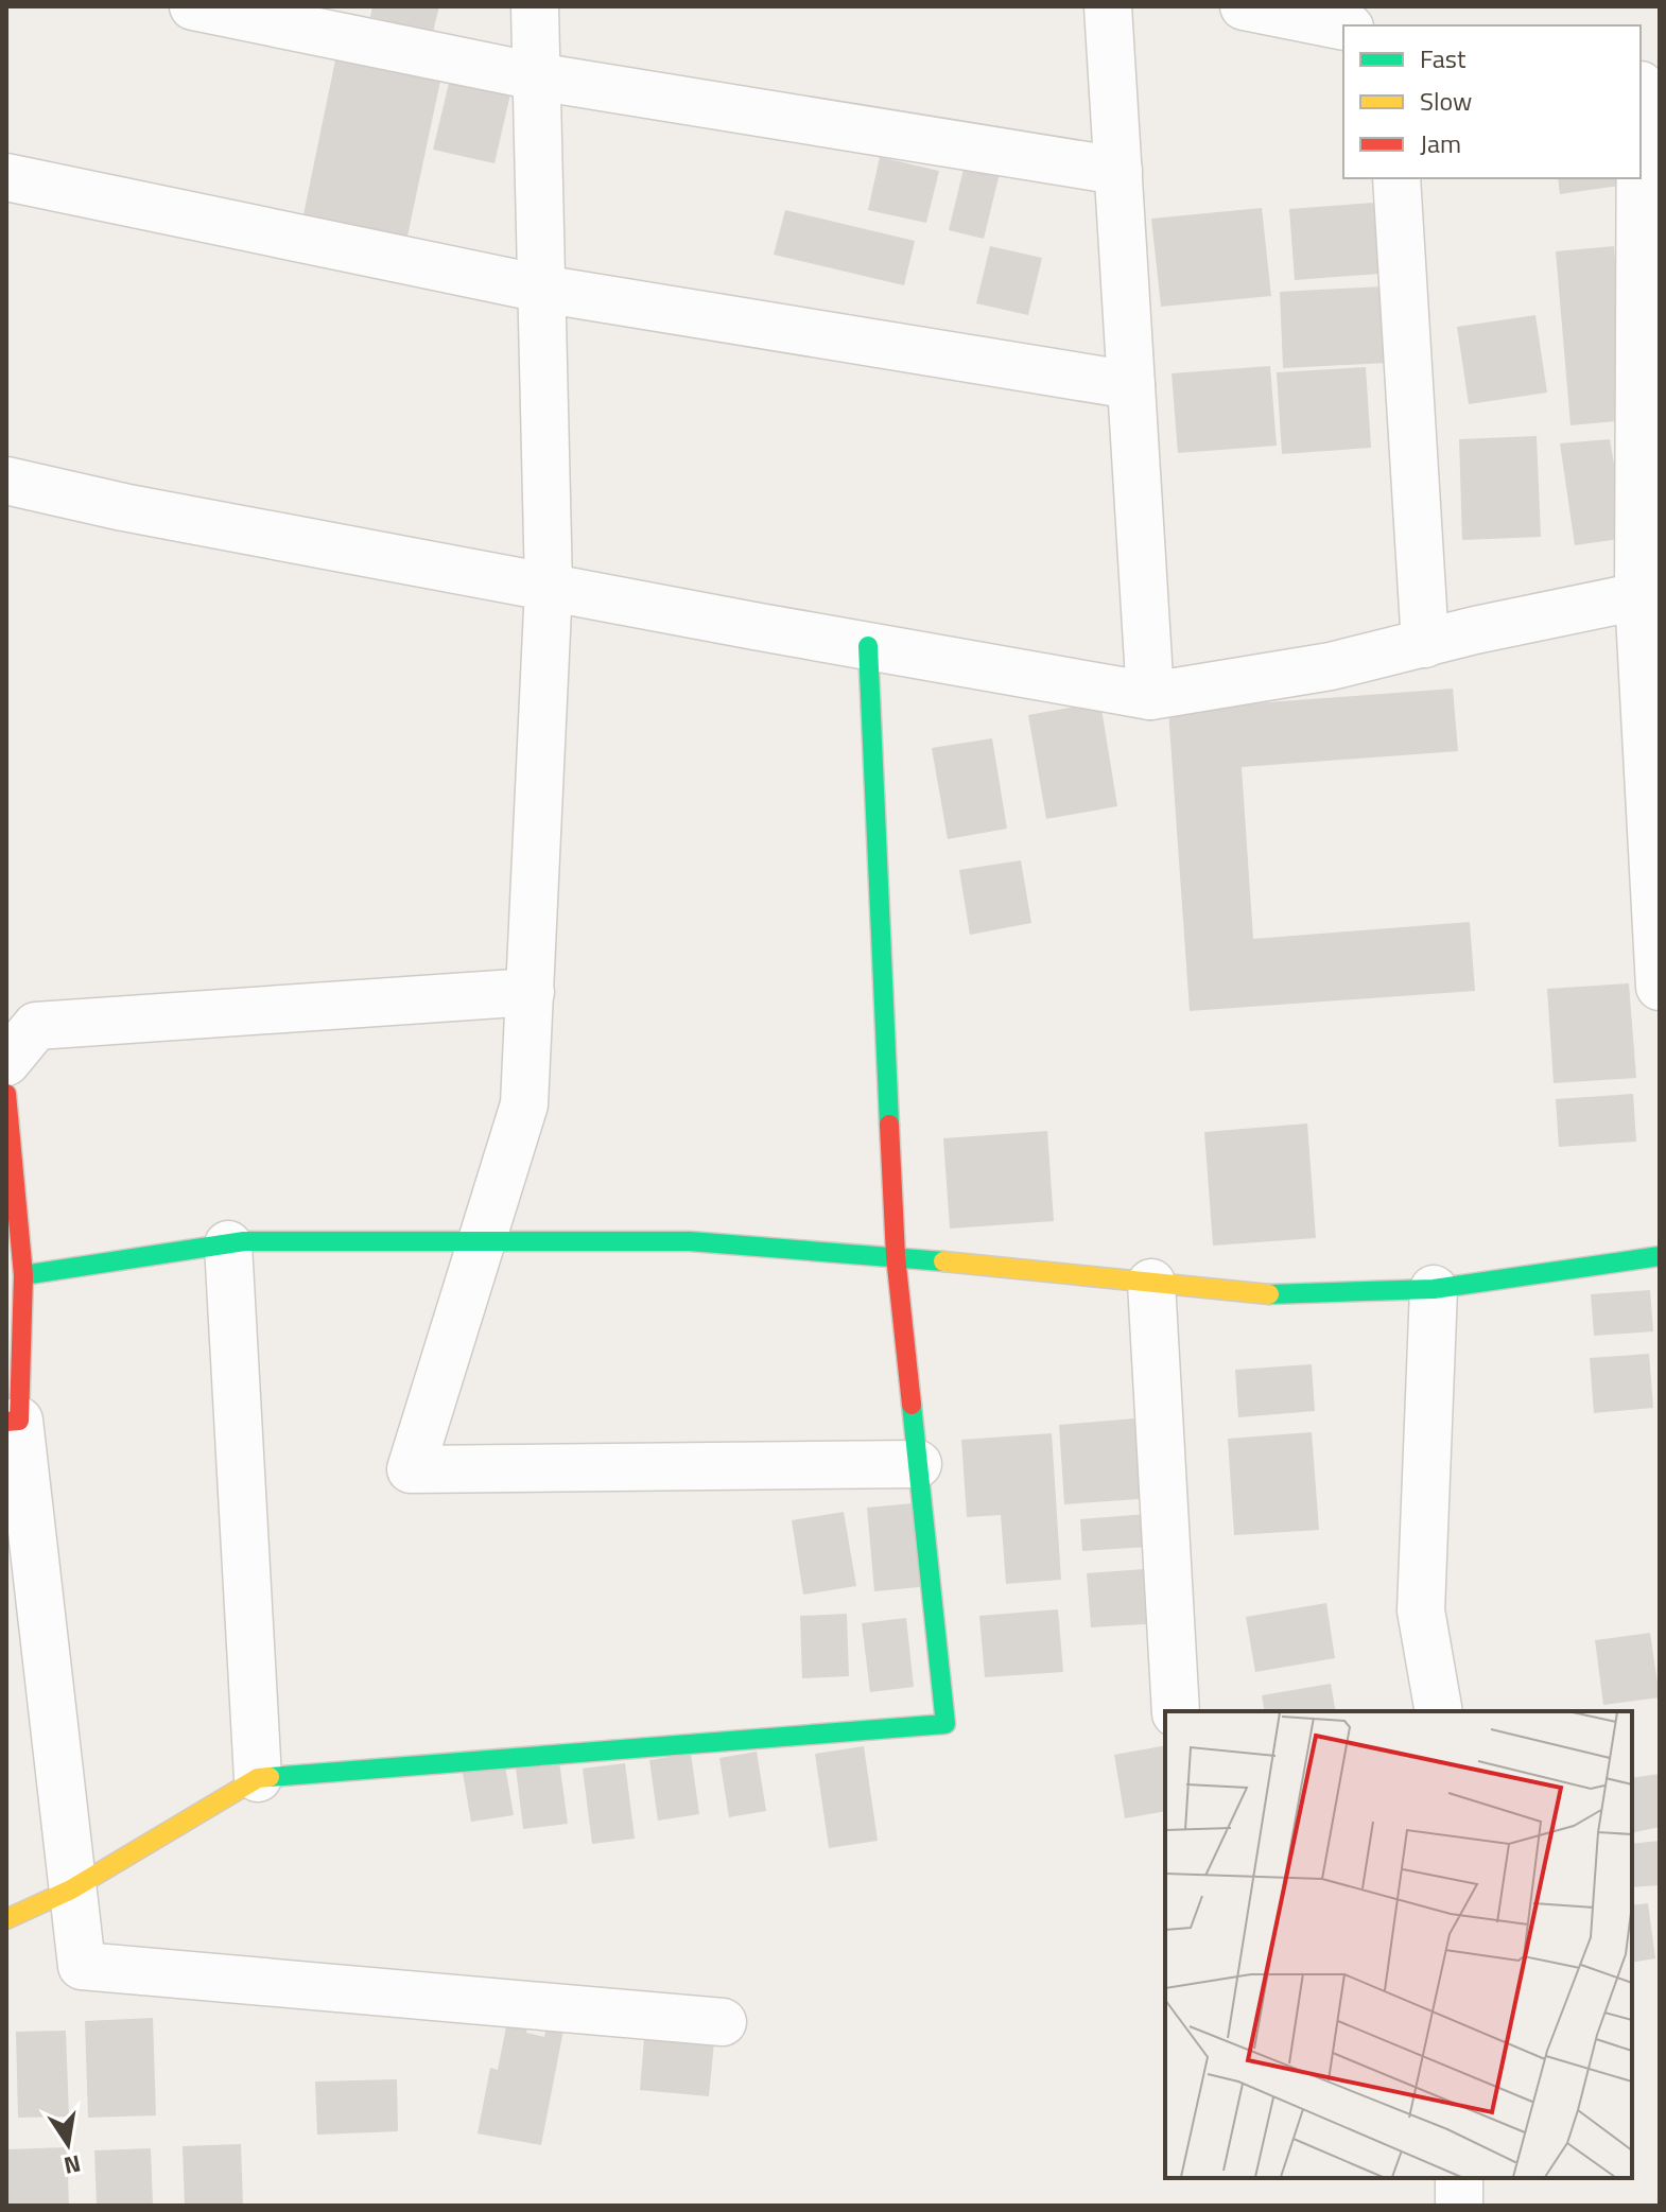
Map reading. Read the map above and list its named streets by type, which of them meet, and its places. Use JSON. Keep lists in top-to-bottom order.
{
  "legend": ["Fast", "Slow", "Jam"],
  "north": "bottom"
}
